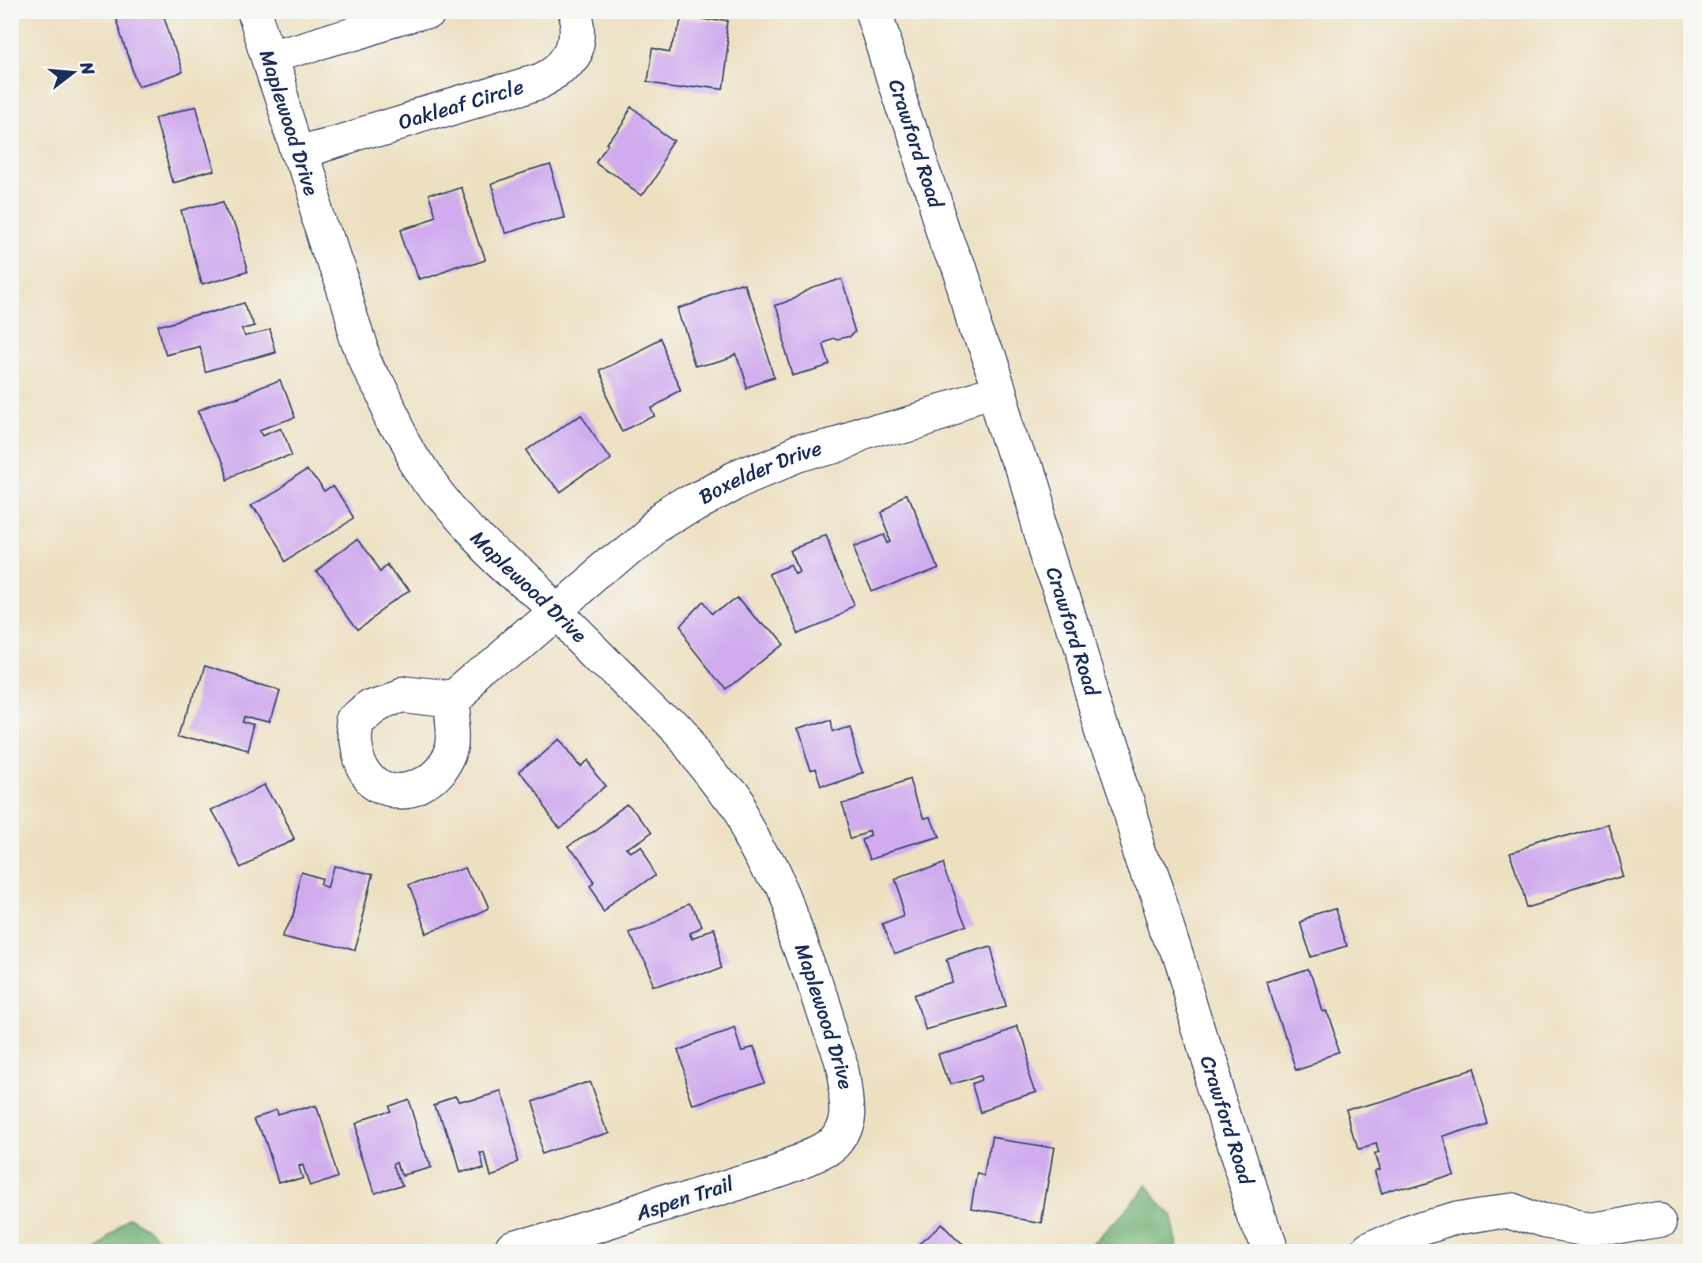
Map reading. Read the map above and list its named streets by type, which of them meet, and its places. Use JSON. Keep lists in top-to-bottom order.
{
  "streets": {
    "street": [
      "Oakleaf Circle",
      "Maplewood Drive",
      "Crawford Road",
      "Boxelder Drive",
      "Aspen Trail"
    ]
  },
  "crossings": [
    ["Oakleaf Circle", "Maplewood Drive"],
    ["Maplewood Drive", "Boxelder Drive"],
    ["Maplewood Drive", "Aspen Trail"],
    ["Crawford Road", "Boxelder Drive"]
  ],
  "north": "right"
}
